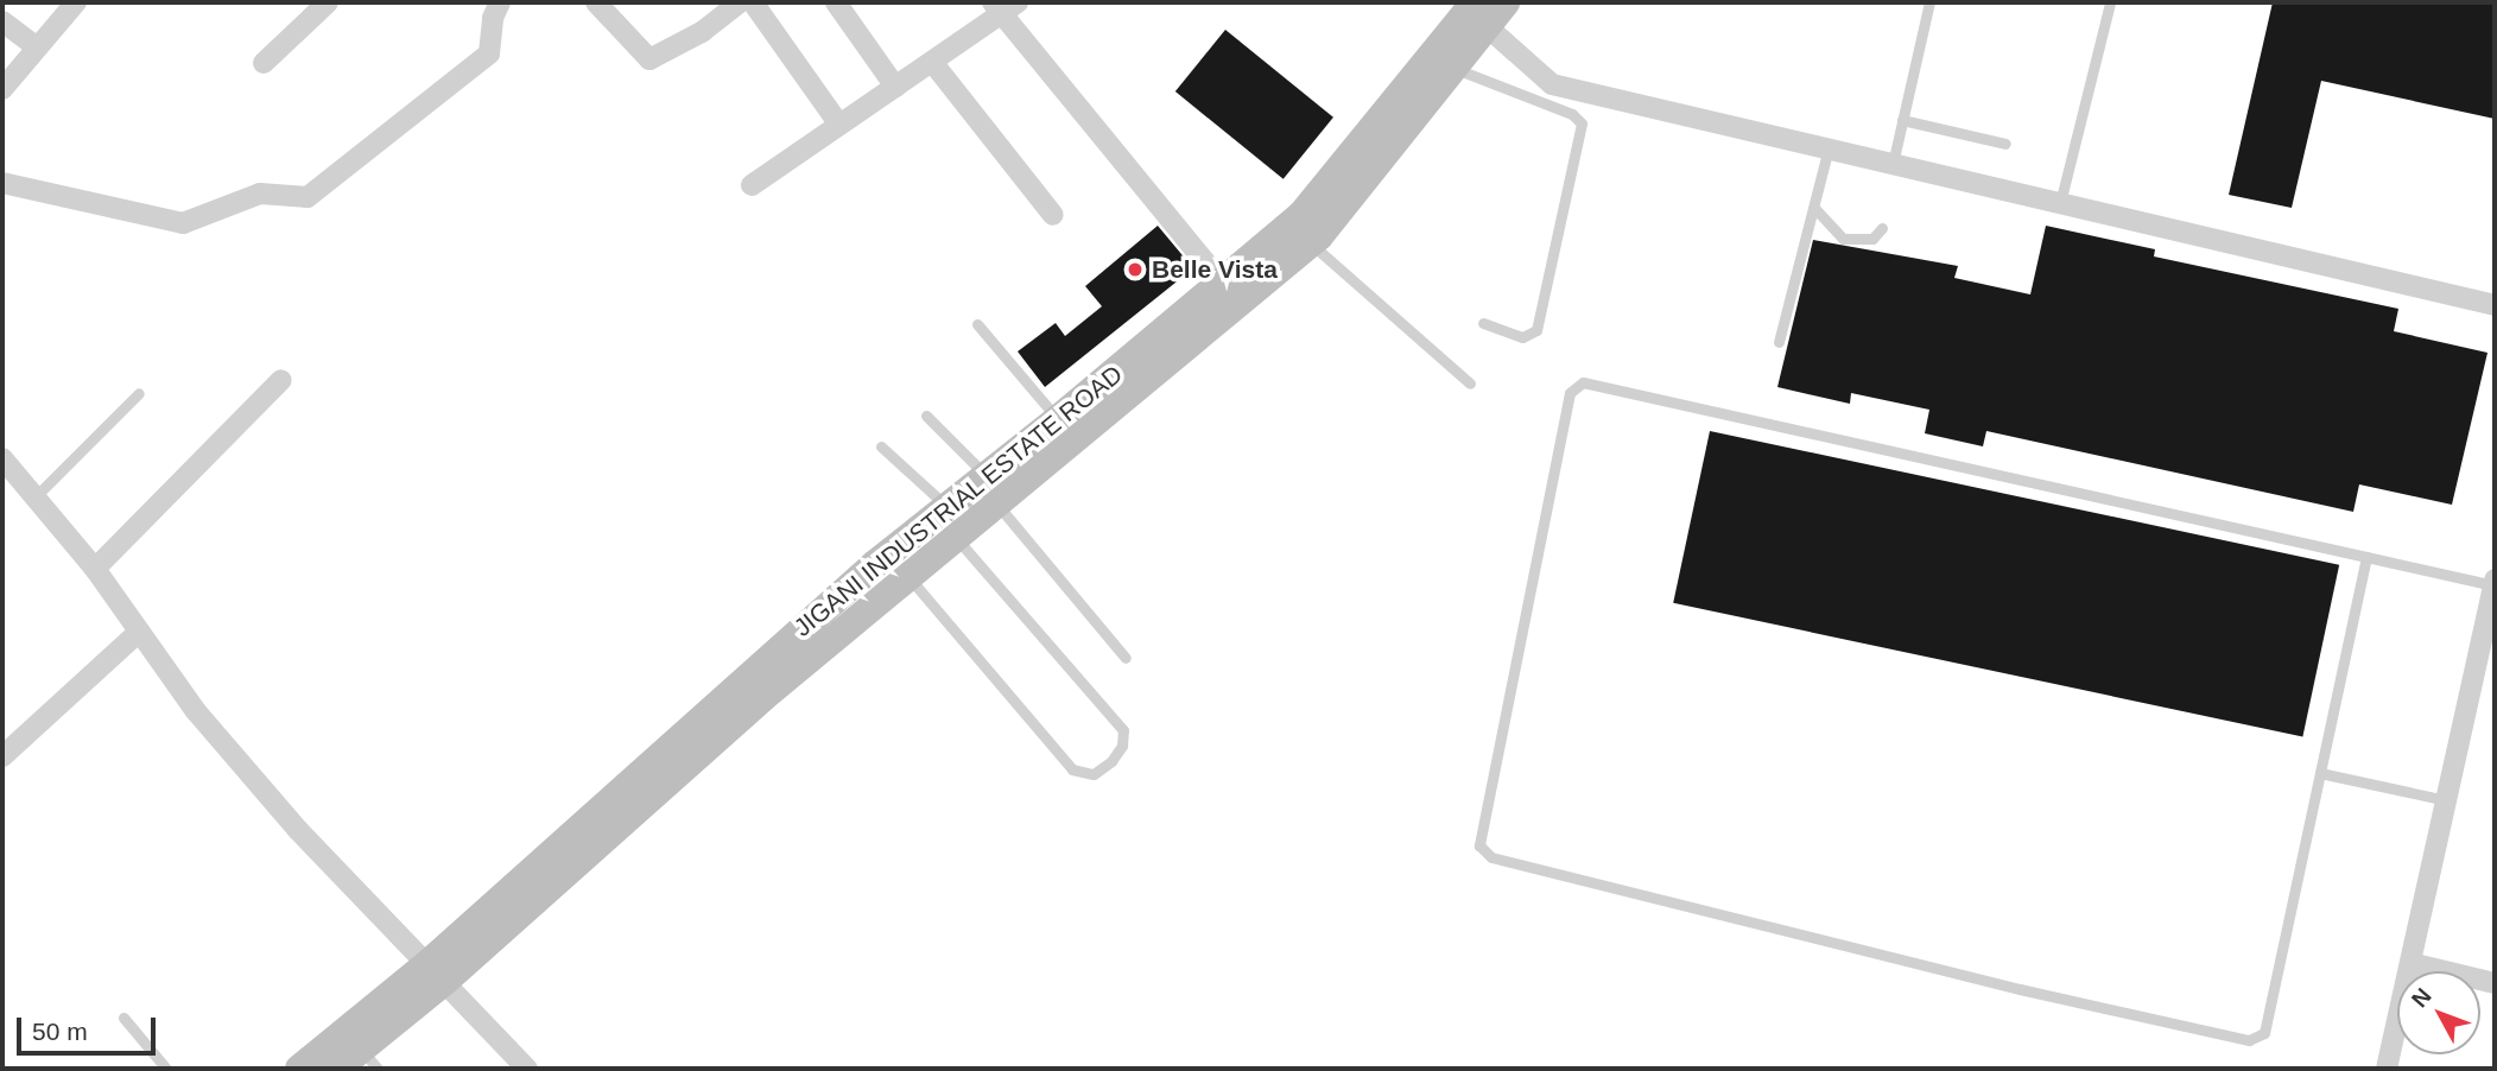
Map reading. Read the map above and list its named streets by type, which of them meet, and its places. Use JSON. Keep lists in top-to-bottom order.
{
  "streets": {
    "main road": ["JIGANI INDUSTRIAL ESTATE ROAD"]
  },
  "places": ["Belle Vista"],
  "scale_bar": "50 m",
  "north": "top left"
}
